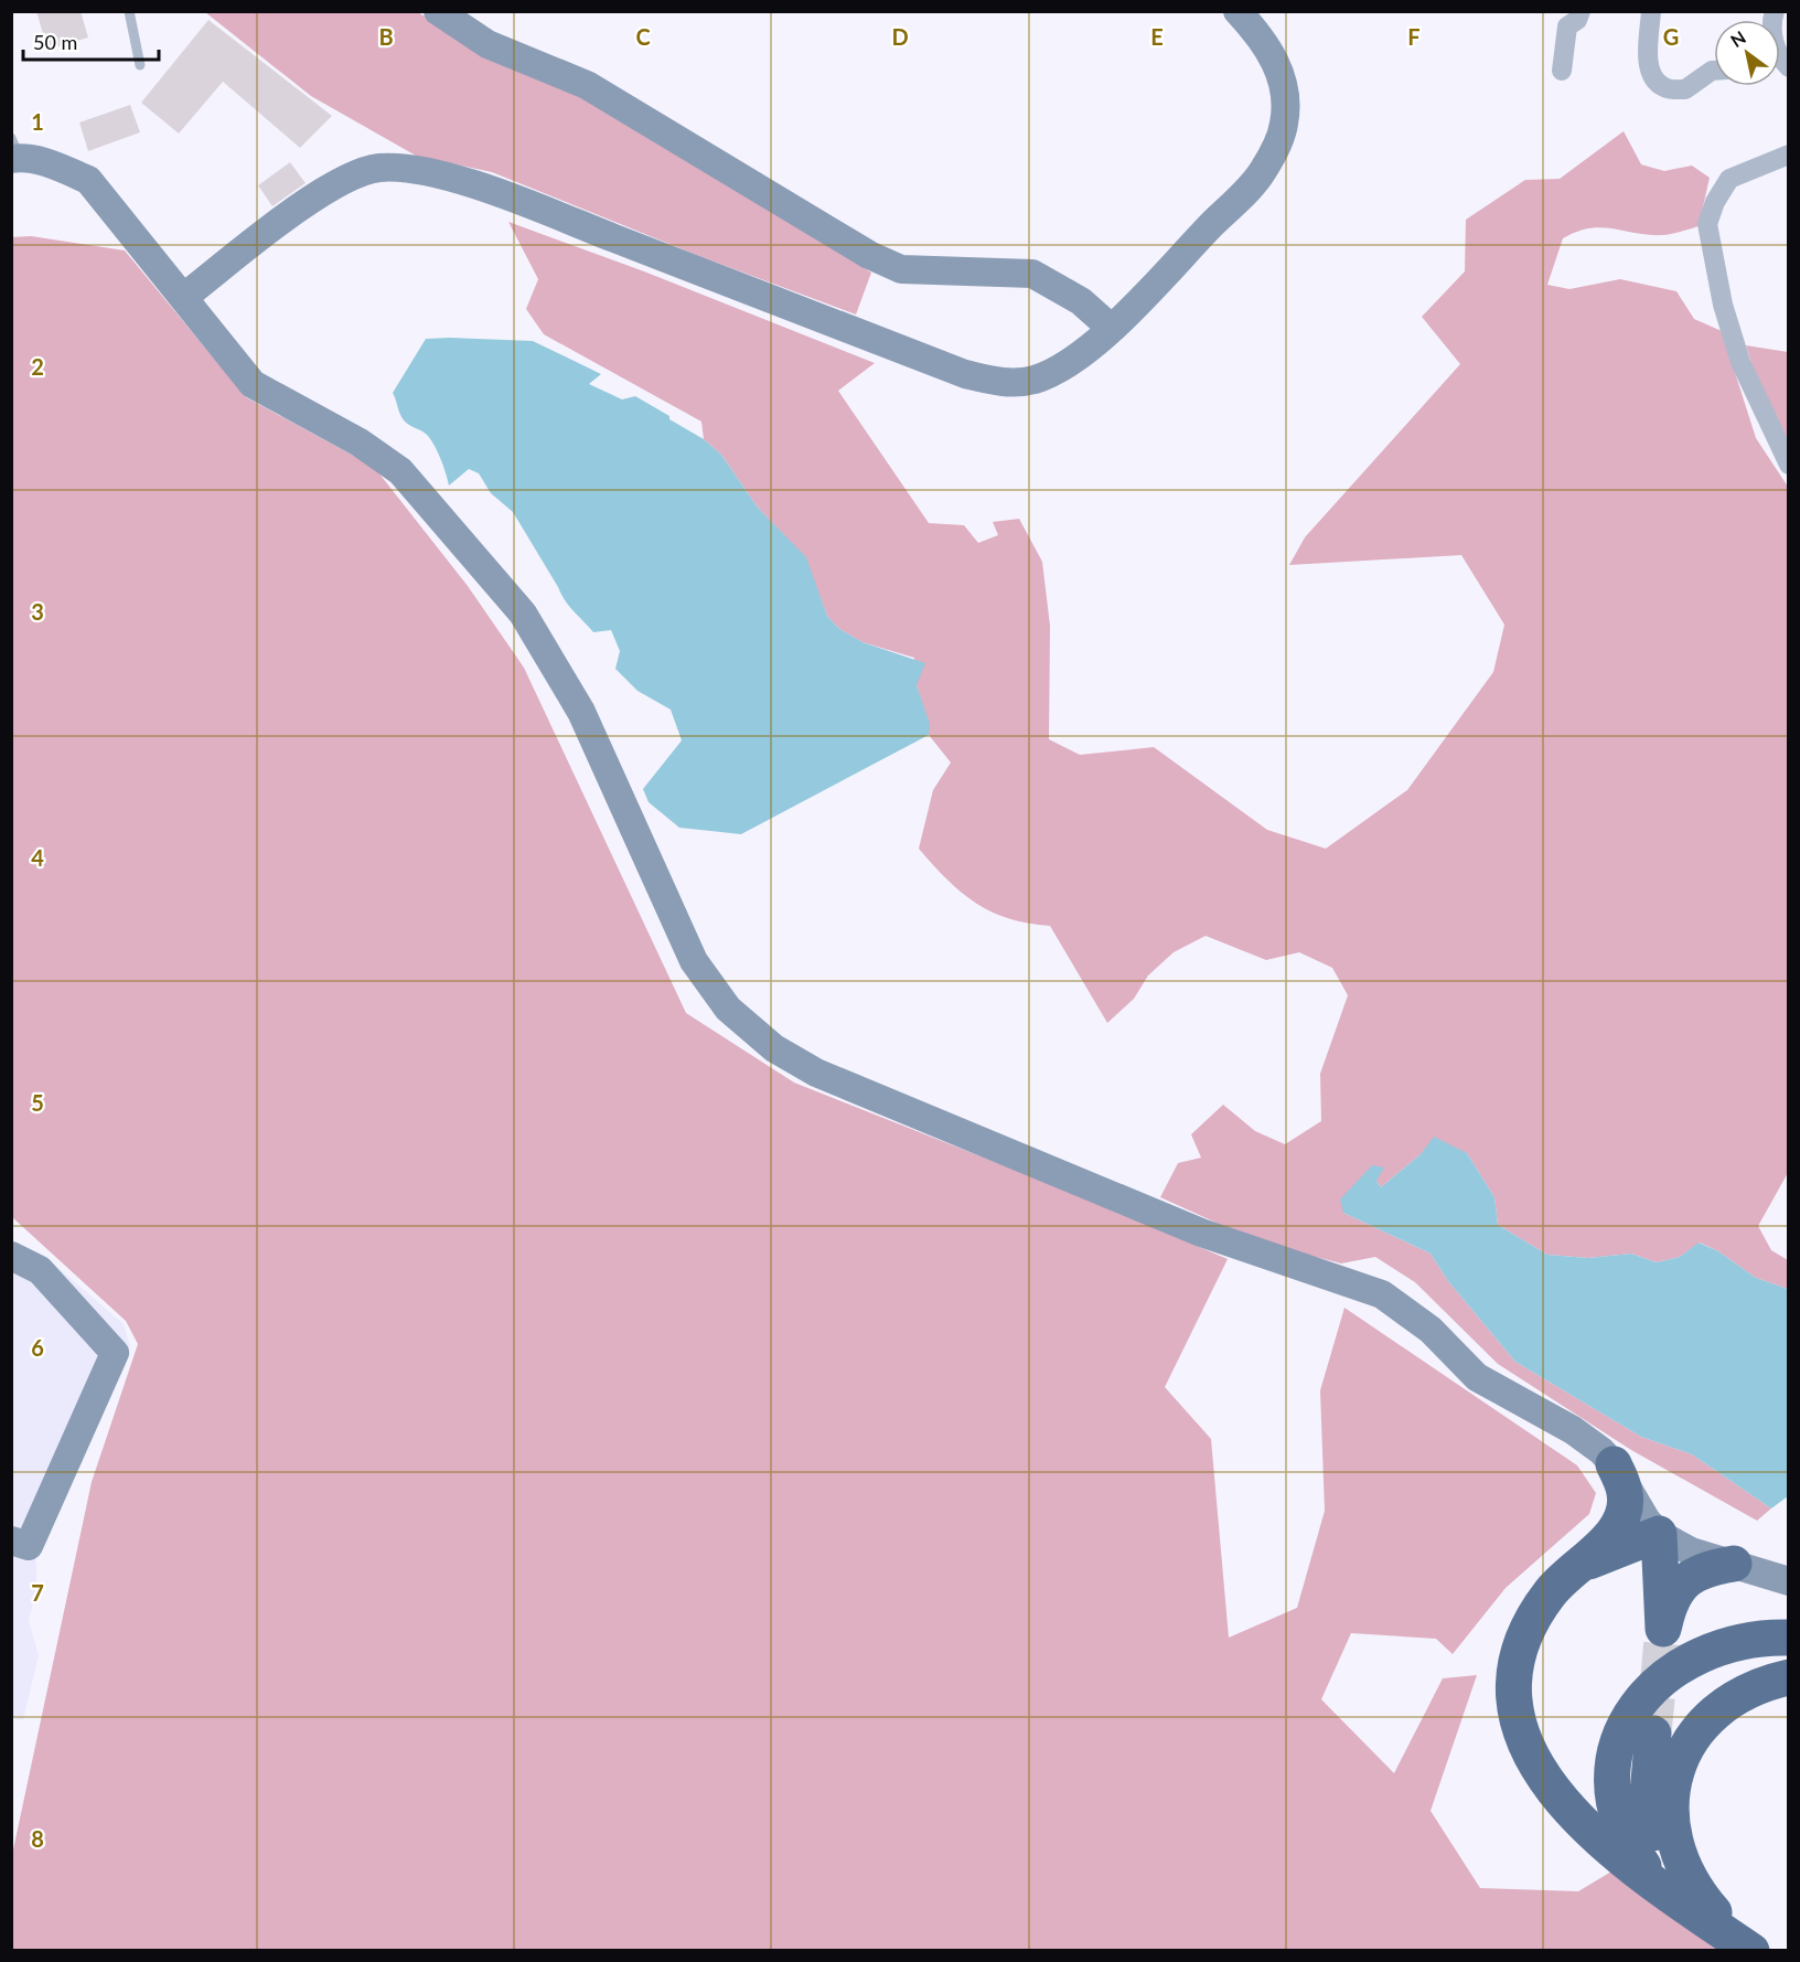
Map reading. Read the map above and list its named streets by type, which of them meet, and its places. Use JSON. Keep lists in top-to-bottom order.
{
  "scale_bar": "50 m",
  "north": "top left",
  "grid": {
    "columns": [
      "B",
      "C",
      "D",
      "E",
      "F",
      "G"
    ],
    "rows": [
      "1",
      "2",
      "3",
      "4",
      "5",
      "6",
      "7",
      "8"
    ]
  }
}
